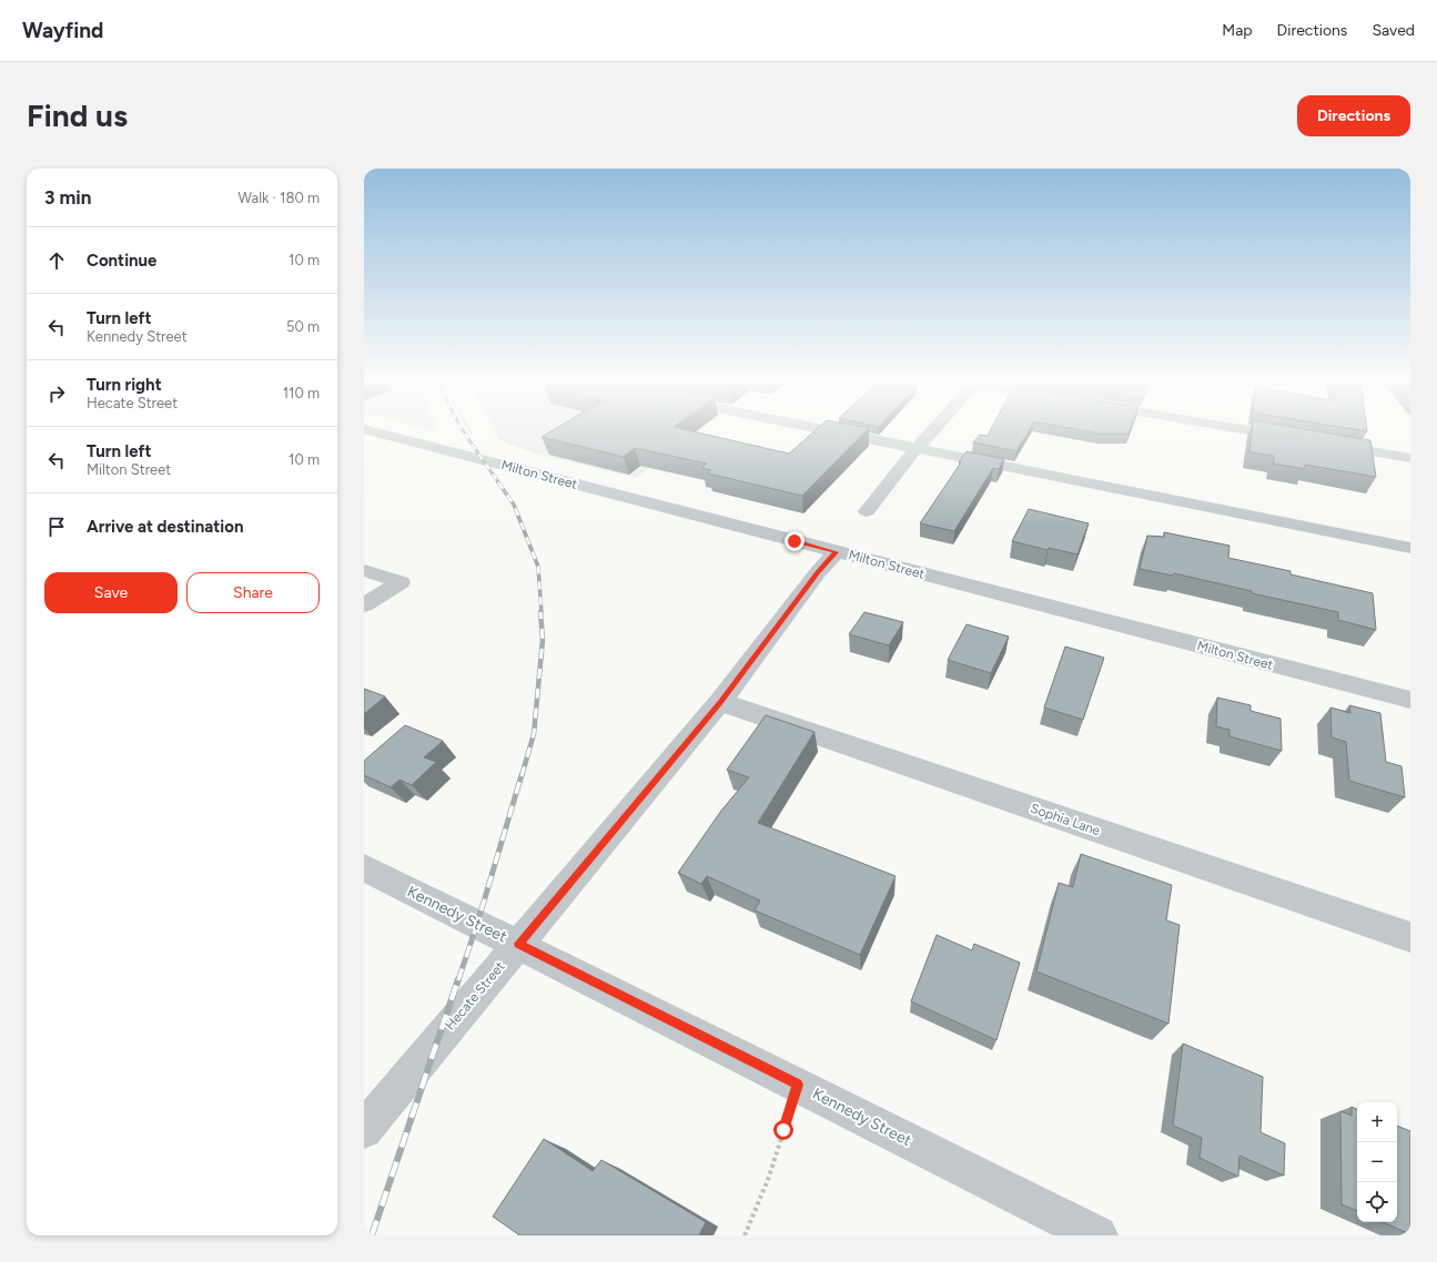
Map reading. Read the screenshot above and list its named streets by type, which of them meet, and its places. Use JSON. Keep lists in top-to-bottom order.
{
  "streets": {
    "street": [
      "Milton Street",
      "Sophia Lane",
      "Kennedy Street",
      "Hecate Street"
    ]
  },
  "crossings": [
    ["Milton Street", "Hecate Street"],
    ["Sophia Lane", "Hecate Street"],
    ["Kennedy Street", "Hecate Street"]
  ],
  "page": {
    "header": "Wayfind",
    "nav": ["Map", "Directions", "Saved"],
    "buttons": [
      "Directions",
      ["Save", "Share"]
    ],
    "title": "Find us",
    "heading": ["3 min", "Walk · 180 m"],
    "list": [
      ["Continue", "10 m"],
      ["Turn left", "Kennedy Street", "50 m"],
      ["Turn right", "Hecate Street", "110 m"],
      ["Turn left", "Milton Street", "10 m"],
      "Arrive at destination"
    ],
    "map_buttons": ["+", "−"]
  }
}
